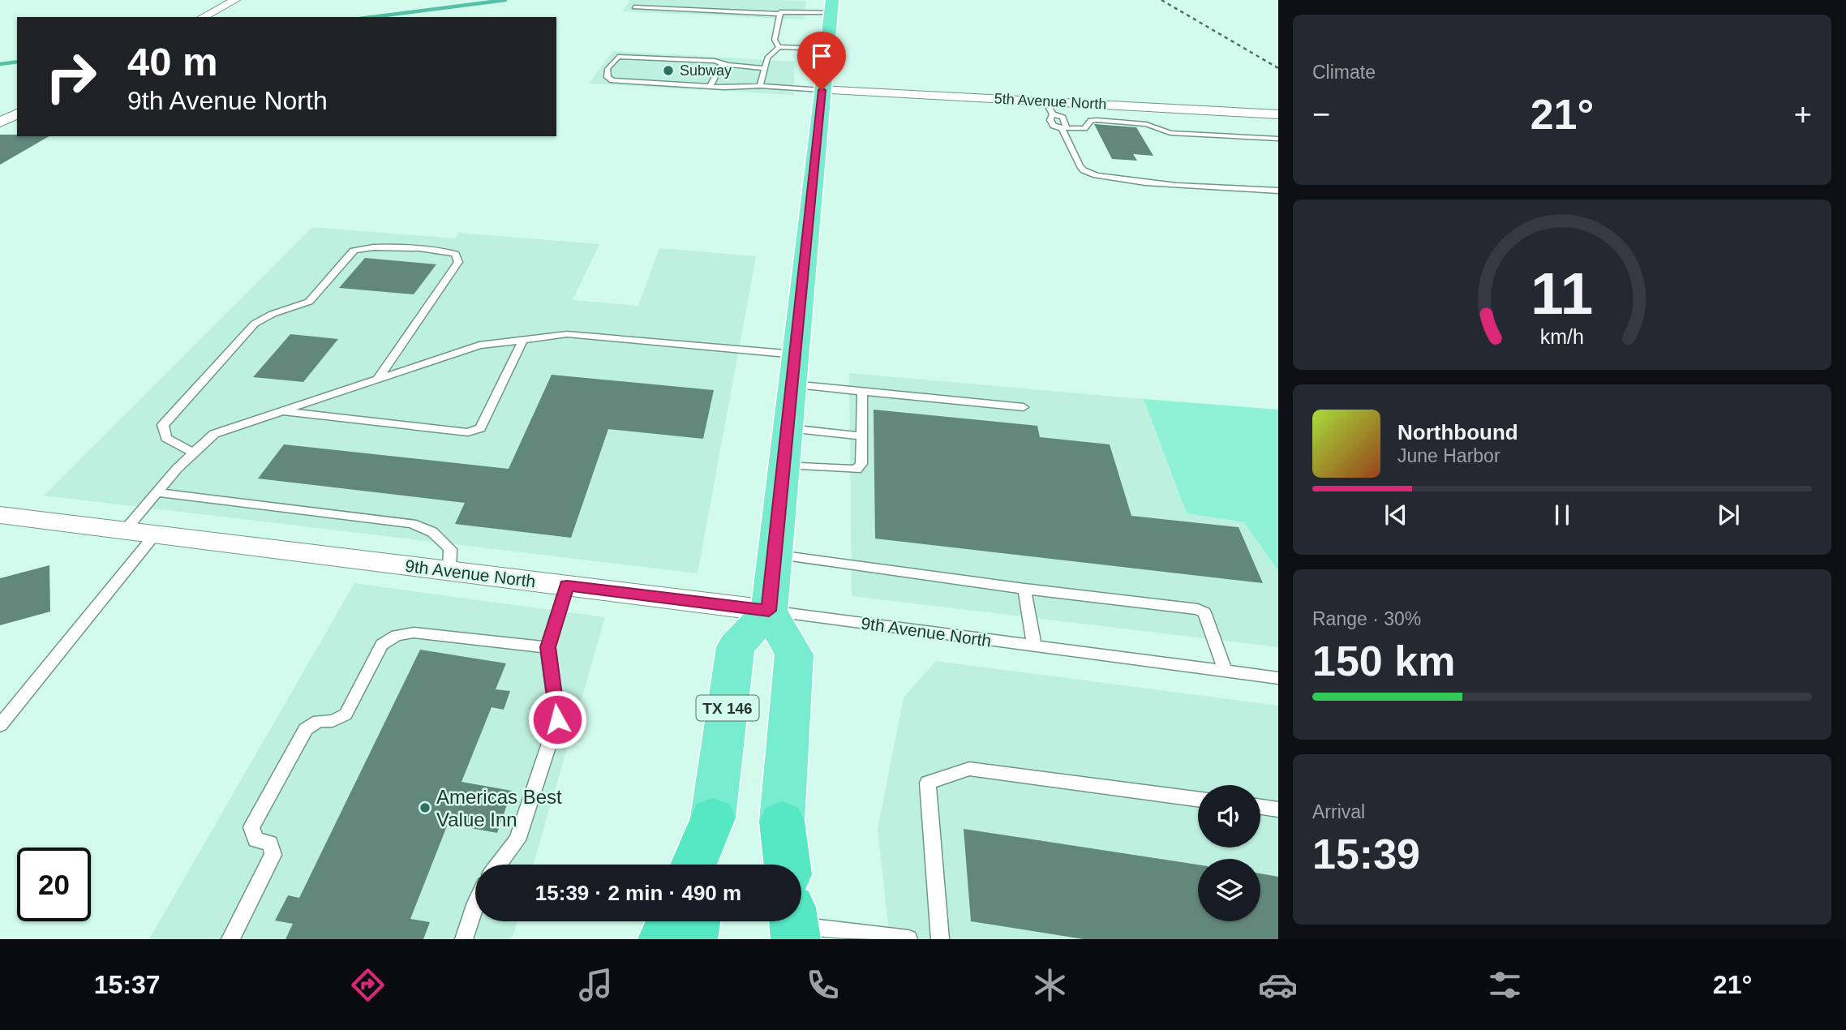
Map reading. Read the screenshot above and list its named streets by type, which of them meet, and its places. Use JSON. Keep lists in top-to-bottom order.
{
  "streets": {
    "highway": ["TX 146"],
    "street": ["5th Avenue North", "9th Avenue North"]
  },
  "crossings": [
    ["9th Avenue North", "TX 146"]
  ],
  "places": ["Subway", "Americas Best Value Inn"],
  "page": {
    "tile": [
      "Climate",
      ["Range · 30%", "150 km"],
      ["Arrival", "15:39"]
    ],
    "turn": ["40 m", "9th Avenue North"],
    "heat": ["−", "21°", "+"],
    "song": ["Northbound", "June Harbor"],
    "limit": "20",
    "trip": "15:39 · 2 min · 490 m",
    "tabs": ["15:37", "21°"],
    "gauge": ["11", "km/h"]
  }
}
